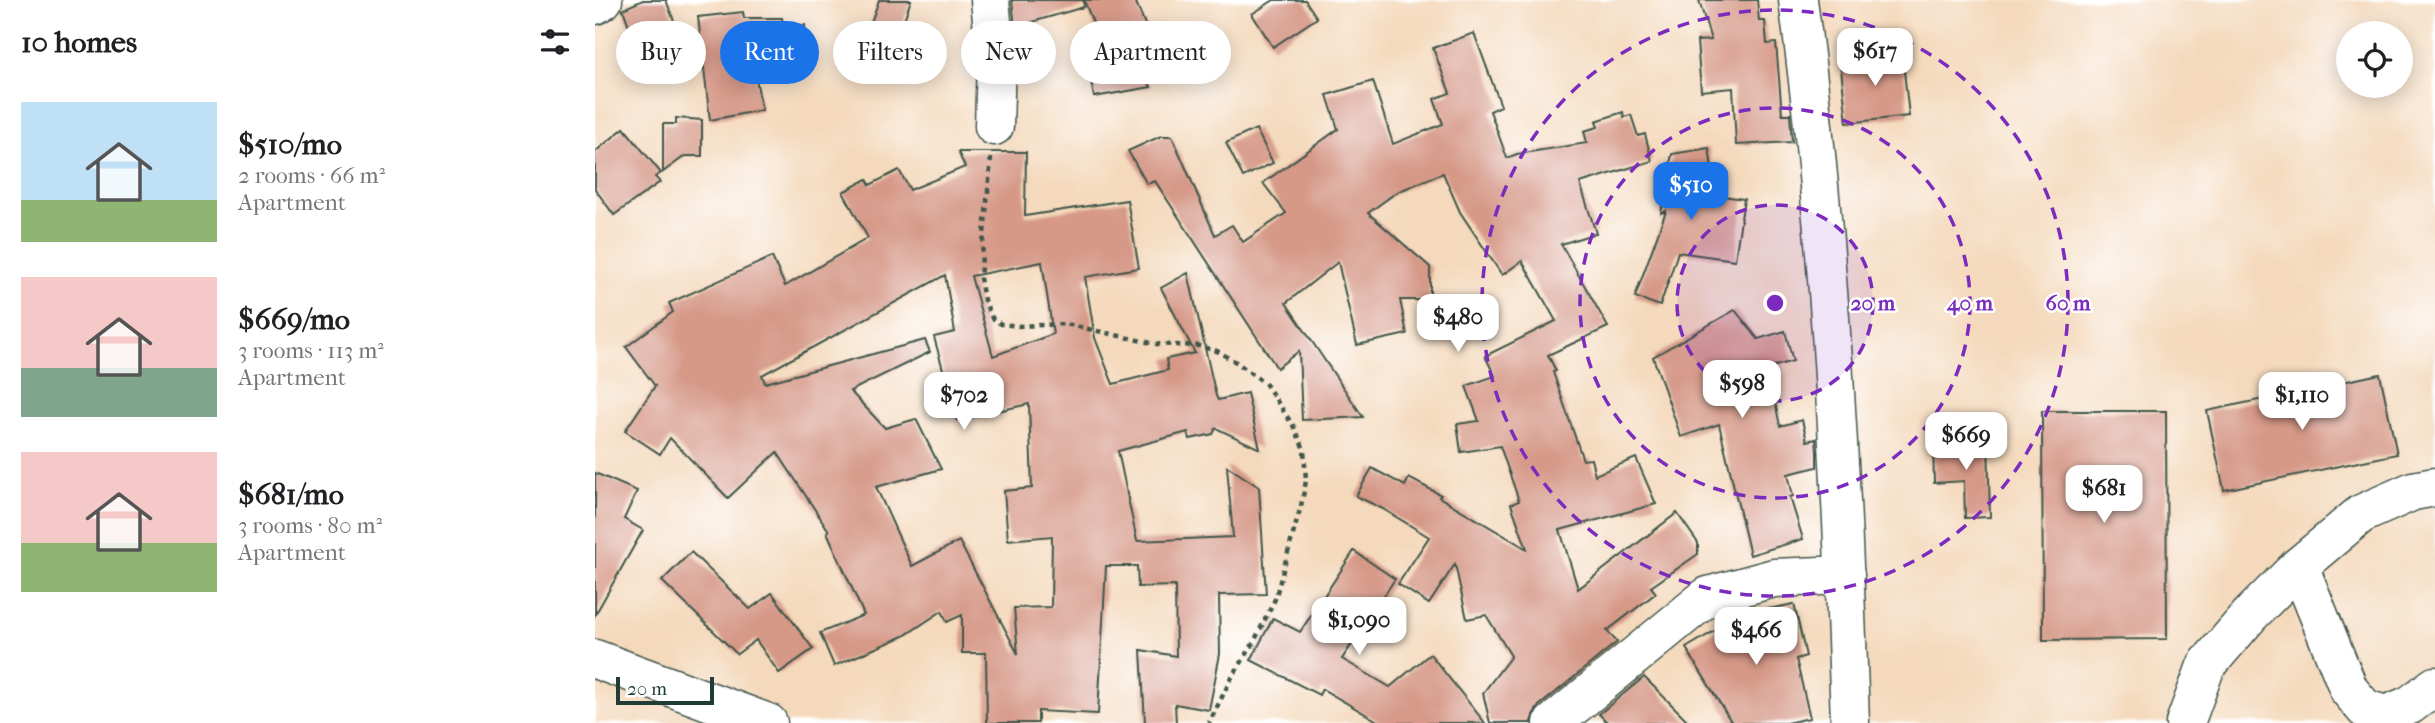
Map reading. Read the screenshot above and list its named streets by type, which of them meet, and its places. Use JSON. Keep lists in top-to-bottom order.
{
  "scale_bar": "20 m",
  "page": {
    "heading": "10 homes",
    "chip": [
      "Buy",
      "Rent",
      "Filters",
      "New",
      "Apartment"
    ],
    "price": [
      "$617",
      "$510",
      "$480",
      "$598",
      "$702",
      "$1,110",
      "$669",
      "$681",
      "$1,090",
      "$466"
    ],
    "list": [
      {
        "name": "$510/mo",
        "note": "2 rooms · 66 m² · Apartment"
      },
      {
        "name": "$669/mo",
        "note": "3 rooms · 113 m² · Apartment"
      },
      {
        "name": "$681/mo",
        "note": "3 rooms · 80 m² · Apartment"
      }
    ],
    "scale": "20 m"
  },
  "rings": ["20 m", "40 m", "60 m"]
}
